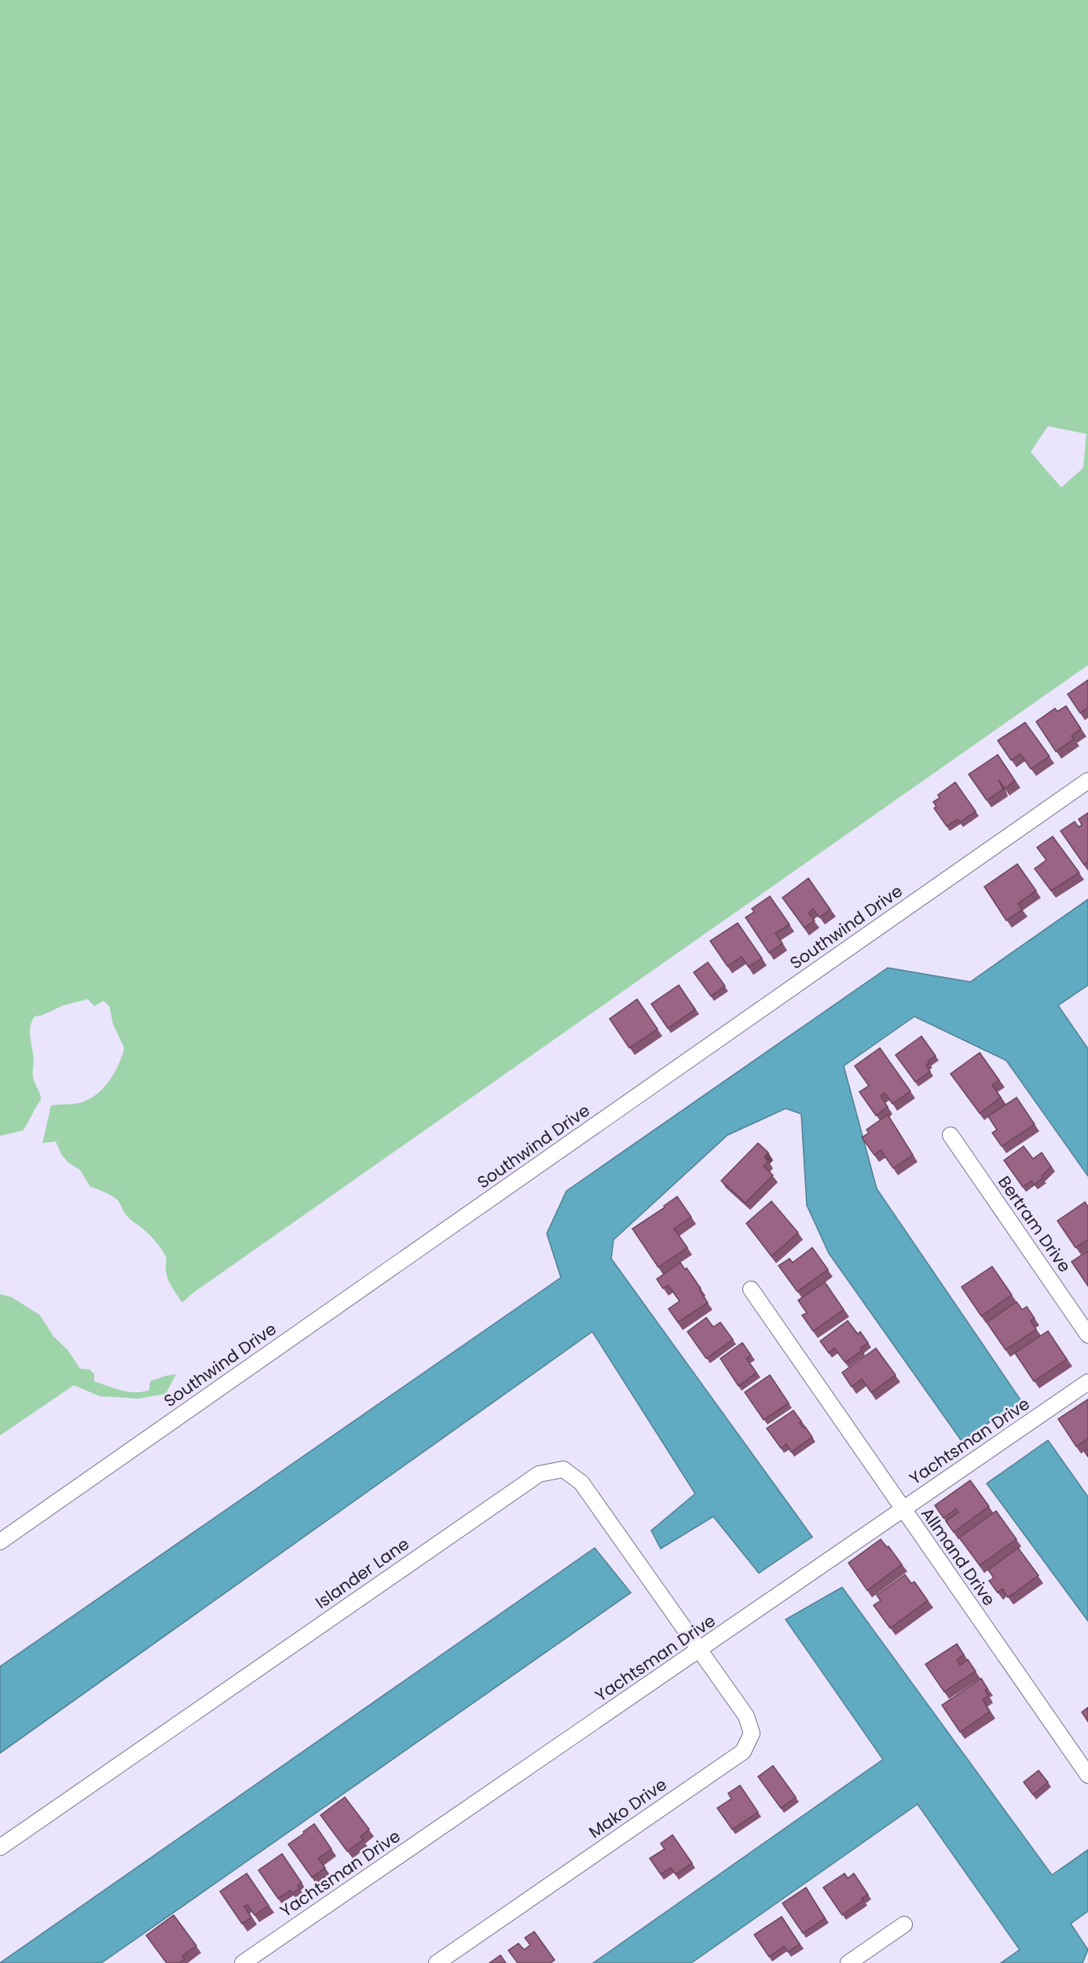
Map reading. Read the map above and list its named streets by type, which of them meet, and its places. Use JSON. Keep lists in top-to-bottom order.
{
  "streets": {
    "street": [
      "Southwind Drive",
      "Bertram Drive",
      "Yachtsman Drive",
      "Allmand Drive",
      "Islander Lane",
      "Mako Drive"
    ]
  },
  "crossings": [
    ["Yachtsman Drive", "Allmand Drive"],
    ["Yachtsman Drive", "Islander Lane"],
    ["Yachtsman Drive", "Mako Drive"],
    ["Islander Lane", "Mako Drive"]
  ]
}
